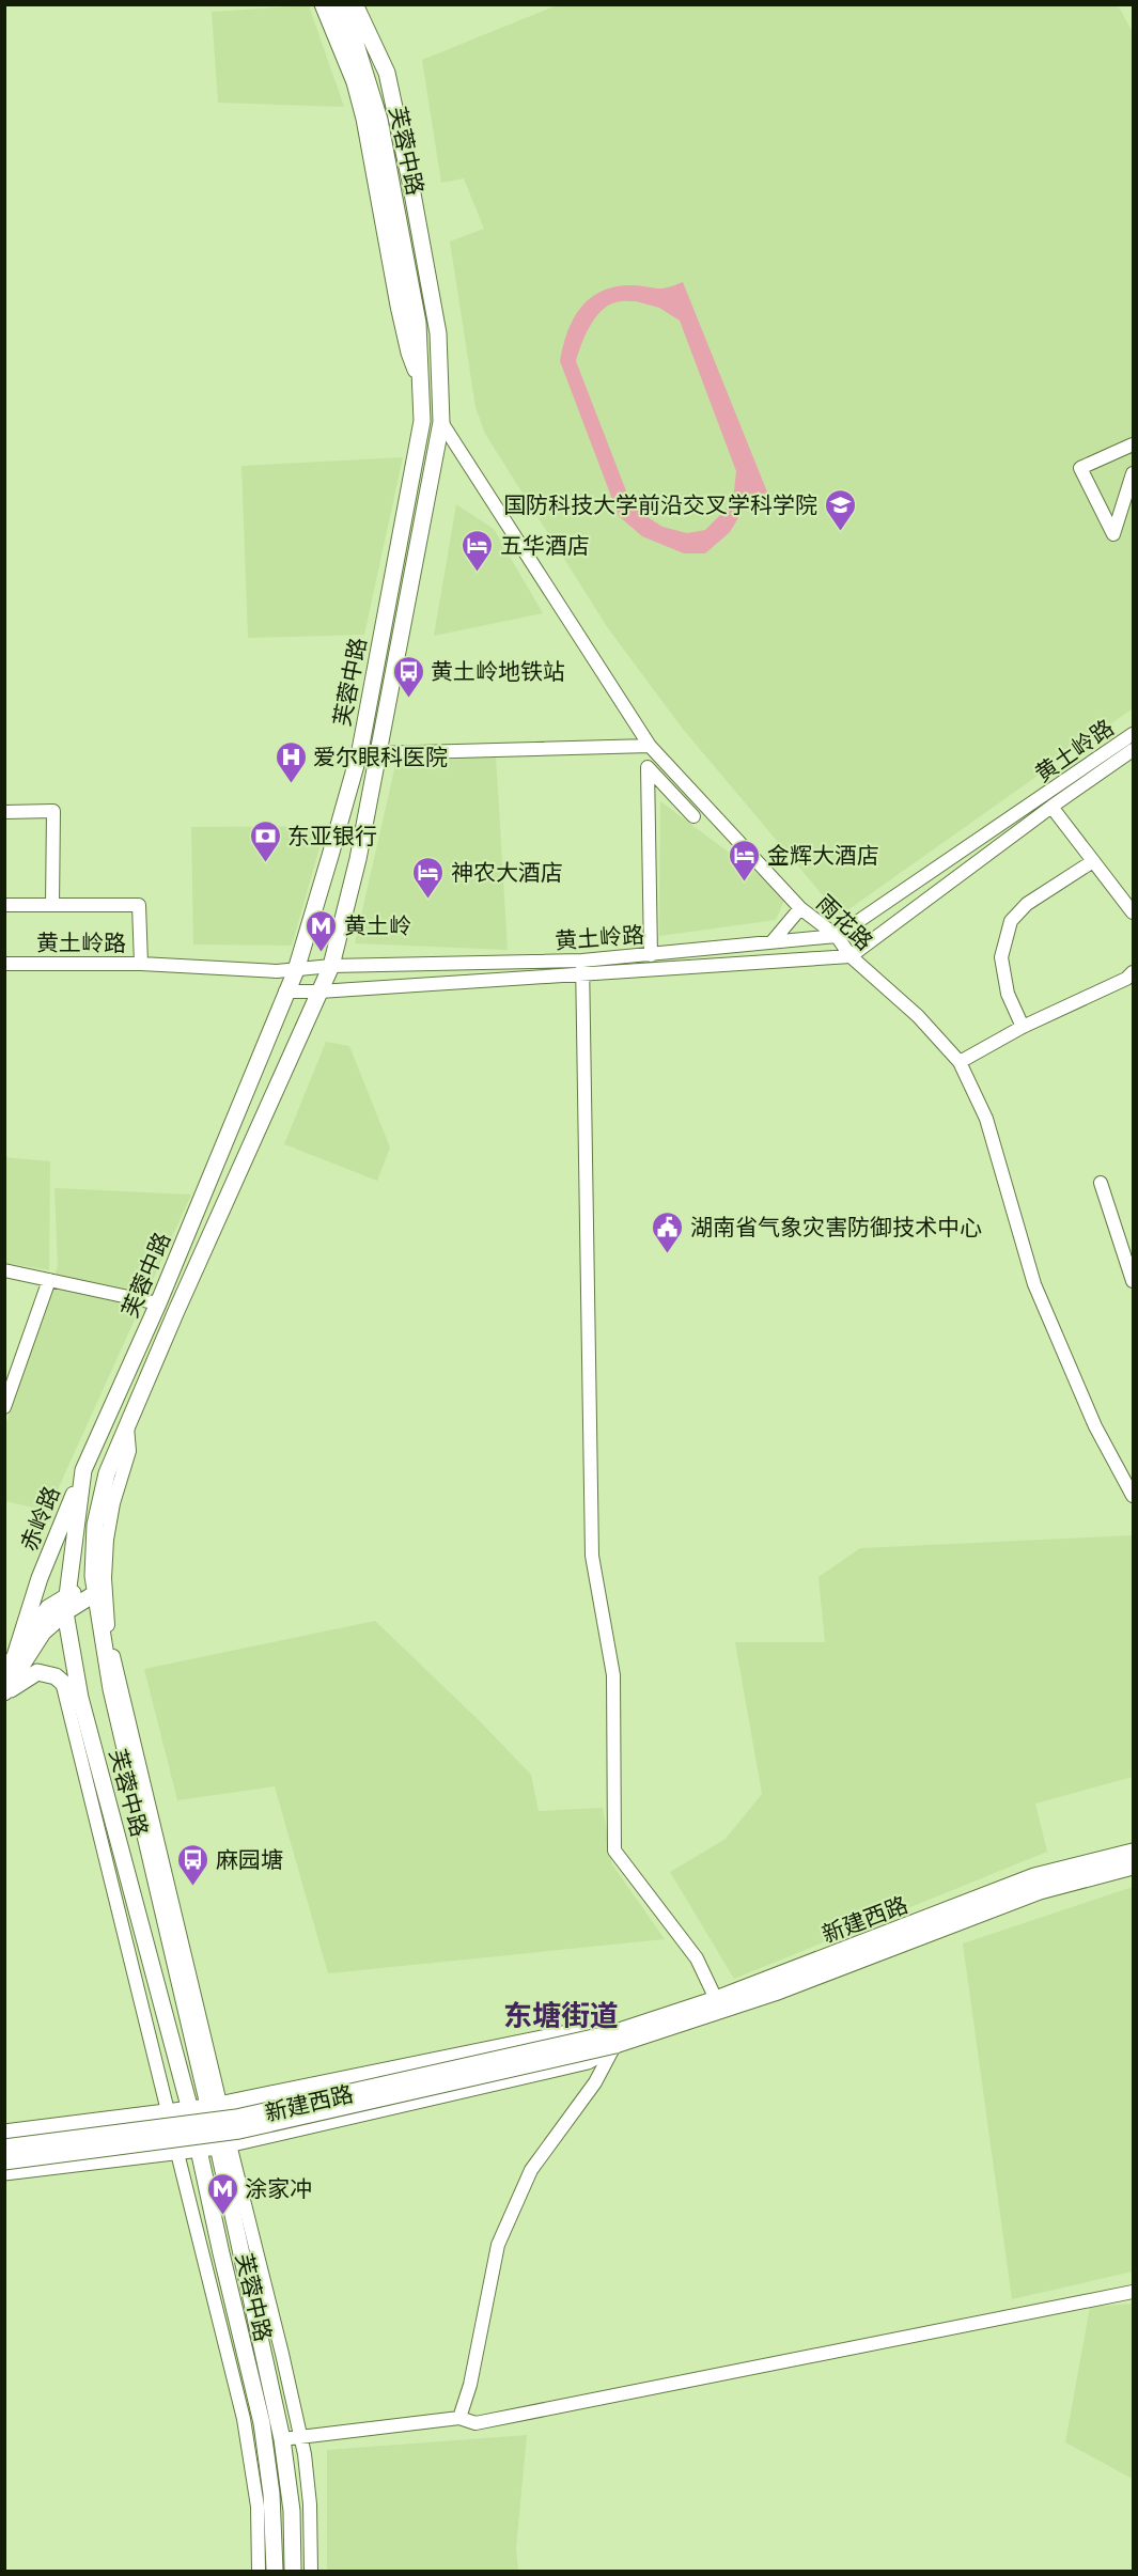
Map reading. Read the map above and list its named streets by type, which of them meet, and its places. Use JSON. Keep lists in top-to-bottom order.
{
  "streets": {
    "main road": ["芙蓉中路", "赤岭路", "新建西路"],
    "street": ["黄土岭路", "雨花路"]
  },
  "crossings": [
    ["芙蓉中路", "黄土岭路"],
    ["芙蓉中路", "雨花路"],
    ["芙蓉中路", "赤岭路"],
    ["芙蓉中路", "新建西路"],
    ["黄土岭路", "雨花路"]
  ],
  "districts": ["东塘街道"],
  "places": {
    "school or university": ["国防科技大学前沿交叉学科学院"],
    "hotel": ["五华酒店", "金辉大酒店", "神农大酒店"],
    "bus stop": ["黄土岭地铁站", "麻园塘"],
    "hospital": ["爱尔眼科医院"],
    "bank": ["东亚银行"],
    "metro station": ["黄土岭", "涂家冲"],
    "public building": ["湖南省气象灾害防御技术中心"]
  }
}
